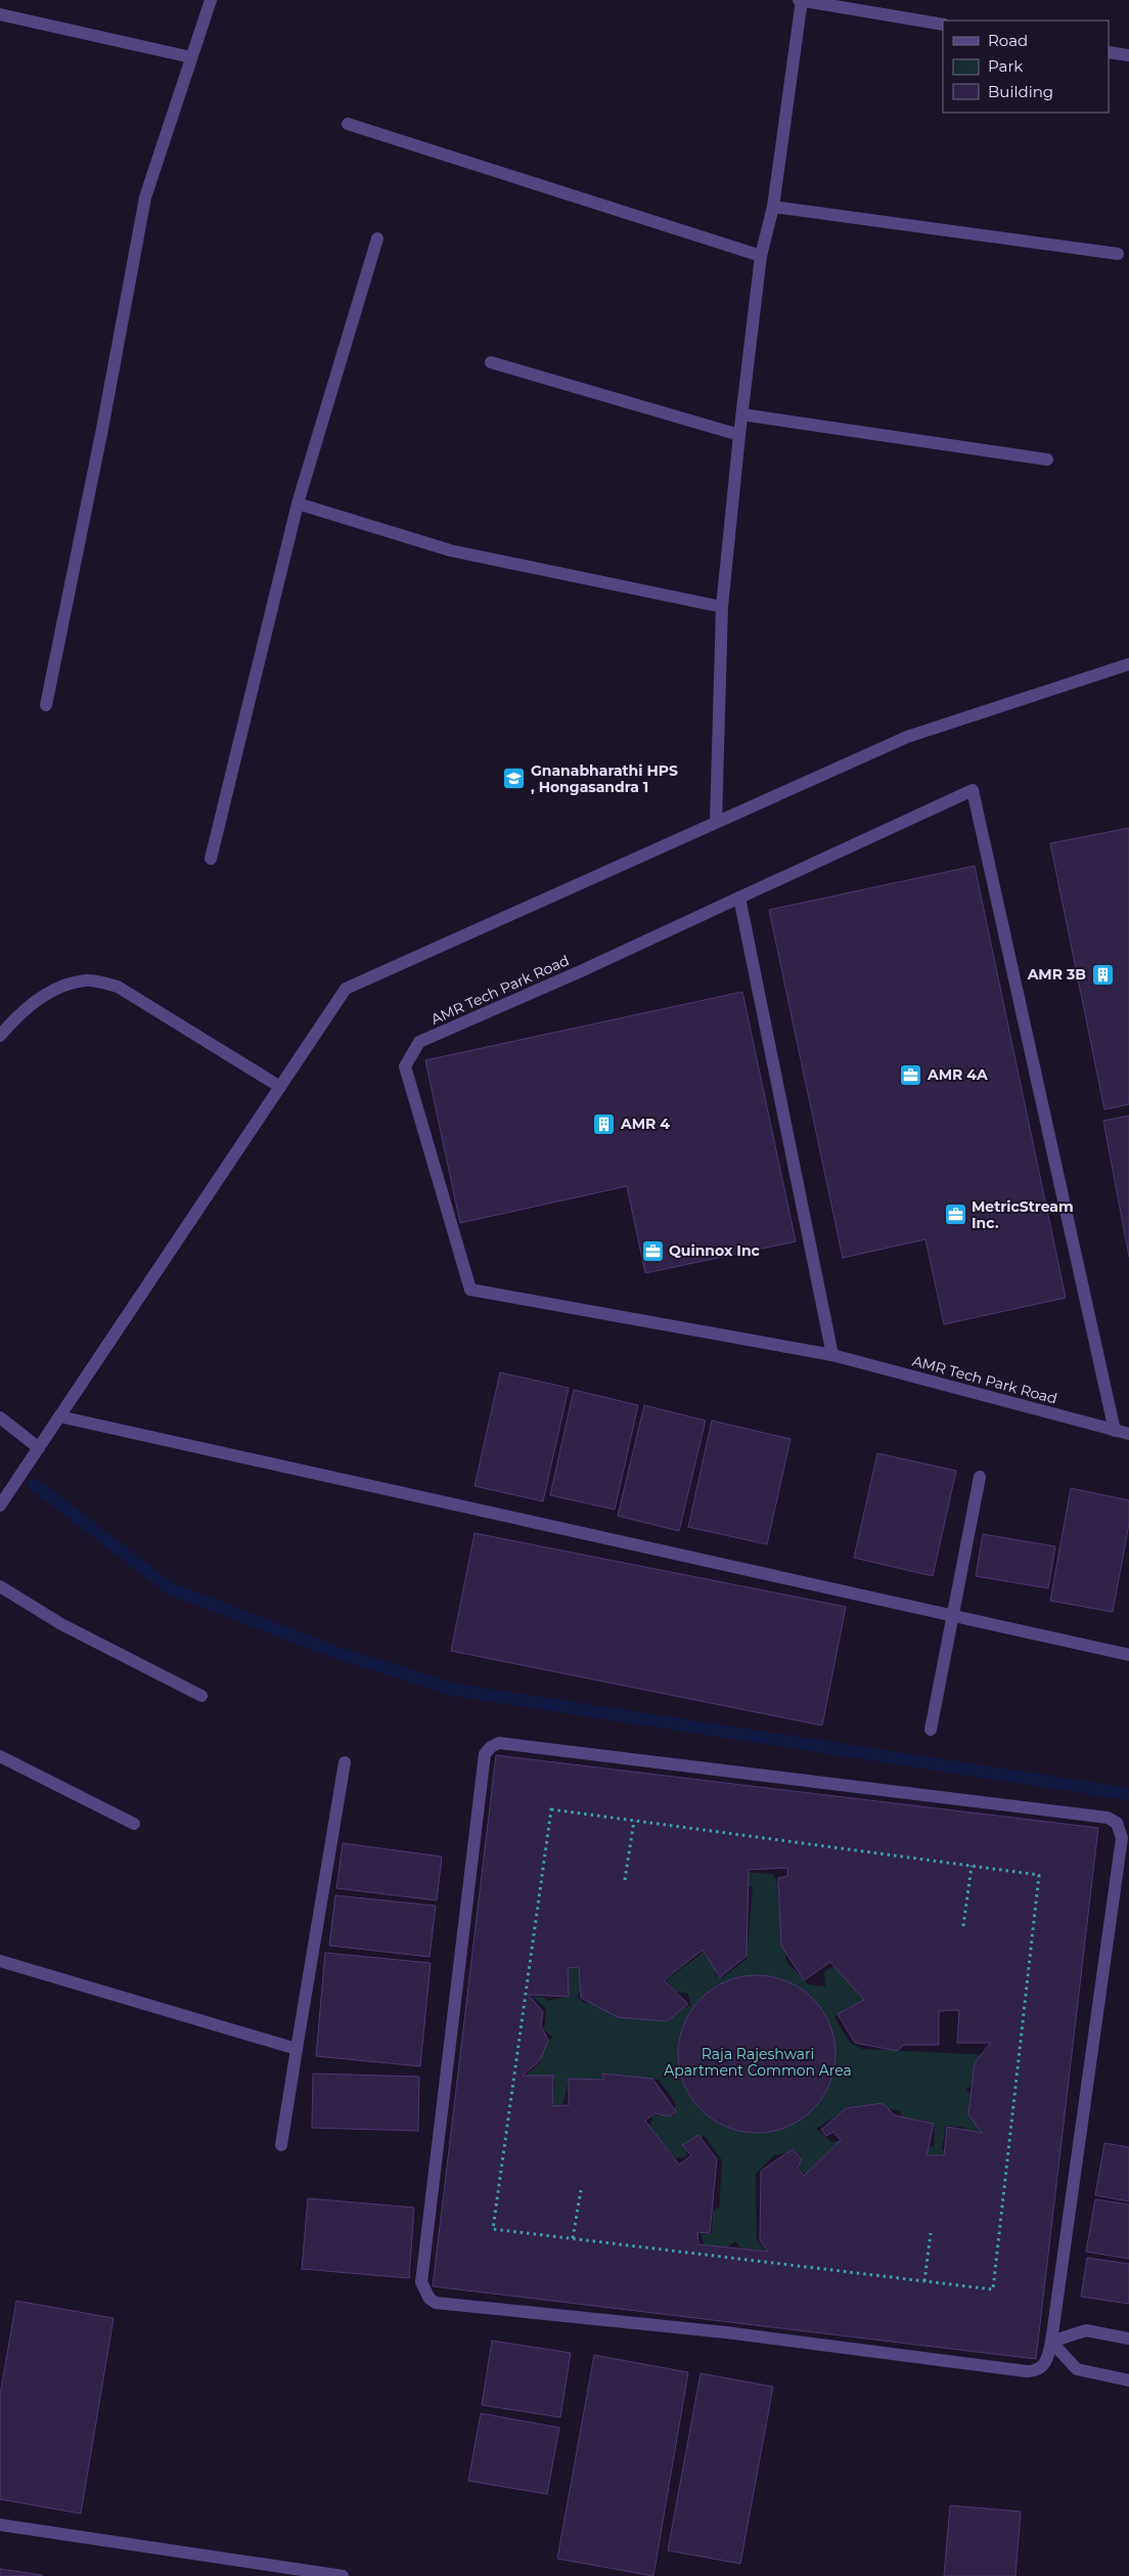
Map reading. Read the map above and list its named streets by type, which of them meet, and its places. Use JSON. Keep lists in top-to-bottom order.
{
  "streets": {
    "street": ["AMR Tech Park Road"]
  },
  "parks": ["Raja Rajeshwari Apartment Common Area"],
  "places": {
    "school or university": ["Gnanabharathi HPS , Hongasandra 1"],
    "building": ["AMR 3B", "AMR 4"],
    "office": ["AMR 4A", "MetricStream Inc.", "Quinnox Inc"]
  },
  "legend": ["Road", "Park", "Building"]
}
